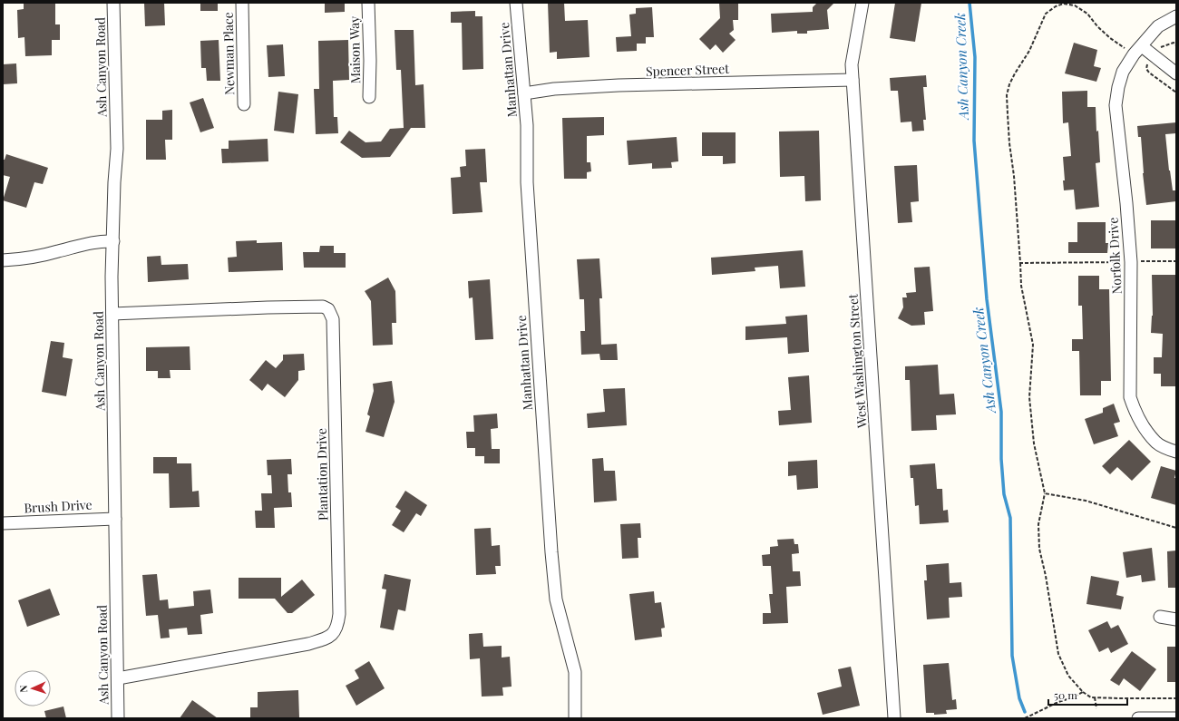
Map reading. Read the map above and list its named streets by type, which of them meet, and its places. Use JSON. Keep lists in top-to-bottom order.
{
  "streets": {
    "street": [
      "Maison Way",
      "Newman Place",
      "Ash Canyon Road",
      "Manhattan Drive",
      "Spencer Street",
      "Norfolk Drive",
      "West Washington Street",
      "Plantation Drive",
      "Brush Drive"
    ]
  },
  "crossings": [
    ["Ash Canyon Road", "Plantation Drive"],
    ["Ash Canyon Road", "Brush Drive"],
    ["Manhattan Drive", "Spencer Street"],
    ["Spencer Street", "West Washington Street"]
  ],
  "water": ["Ash Canyon Creek"],
  "scale_bar": "50 m",
  "north": "left"
}
